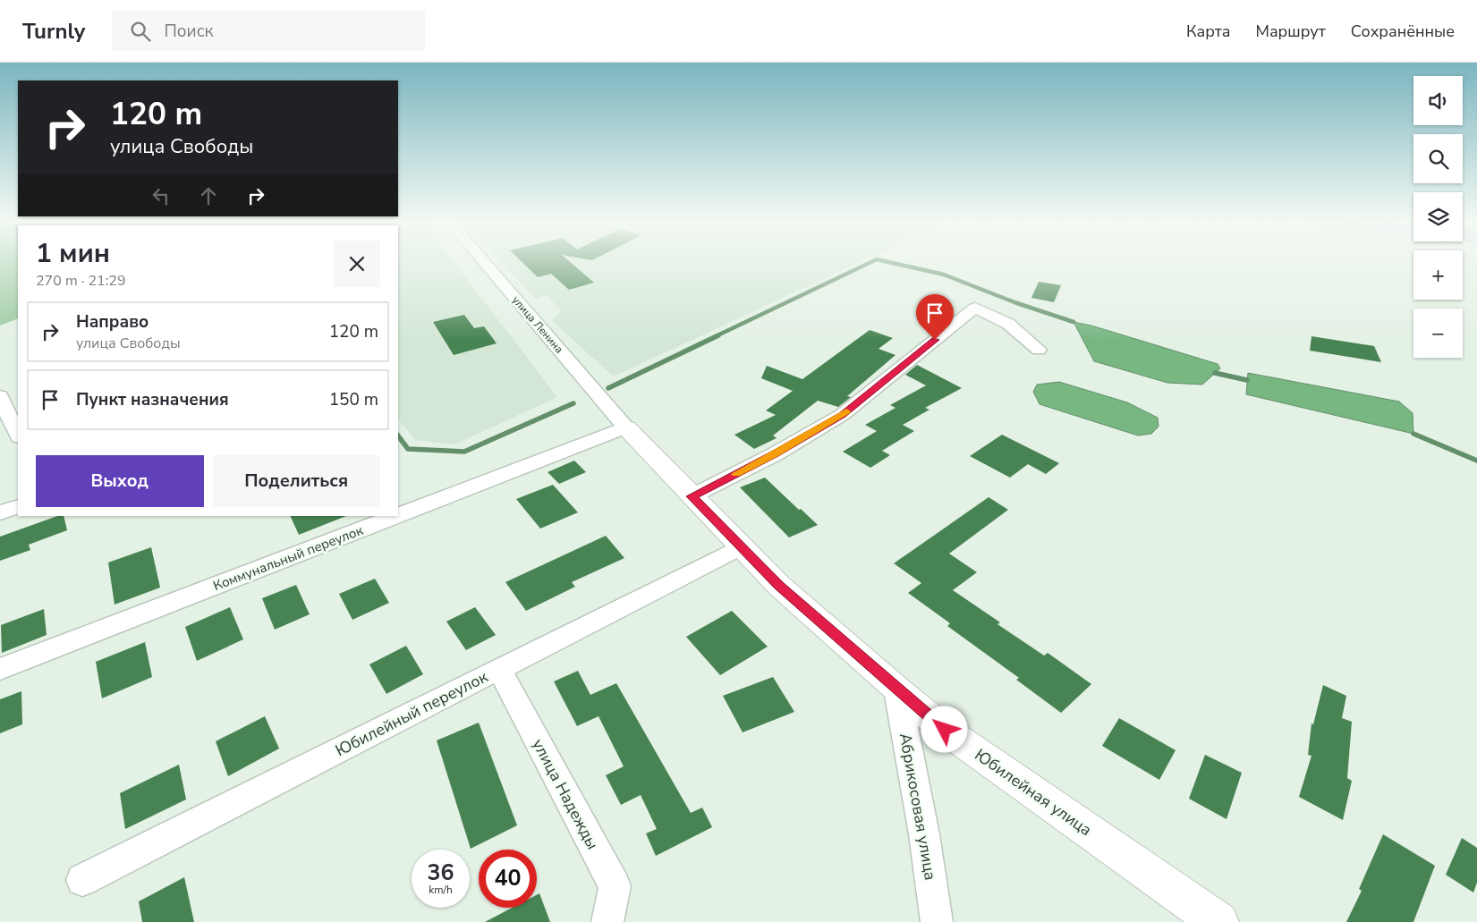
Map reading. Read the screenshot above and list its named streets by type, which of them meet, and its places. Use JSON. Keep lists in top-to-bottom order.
{
  "streets": {
    "street": [
      "улица Ленина",
      "Коммунальный переулок",
      "Юбилейный переулок",
      "Юбилейная улица",
      "улица Надежды",
      "Абрикосовая улица"
    ]
  },
  "crossings": [
    ["улица Ленина", "Коммунальный переулок"],
    ["улица Ленина", "Юбилейная улица"],
    ["Коммунальный переулок", "Юбилейная улица"],
    ["Юбилейный переулок", "Юбилейная улица"],
    ["Юбилейный переулок", "улица Надежды"],
    ["Юбилейная улица", "Абрикосовая улица"]
  ],
  "page": {
    "header": "Turnly",
    "search": "Поиск",
    "nav": ["Карта", "Маршрут", "Сохранённые"],
    "map_buttons": ["+", "−"],
    "turn": ["120 m", "улица Свободы"],
    "heading": ["1 мин", "270 m · 21:29"],
    "list": [
      {
        "name": "Направо",
        "note": "улица Свободы",
        "value": "120 m"
      },
      {
        "name": "Пункт назначения",
        "value": "150 m"
      }
    ],
    "buttons": ["Выход", "Поделиться"],
    "speed": "36 km/h",
    "limit": "40"
  }
}
